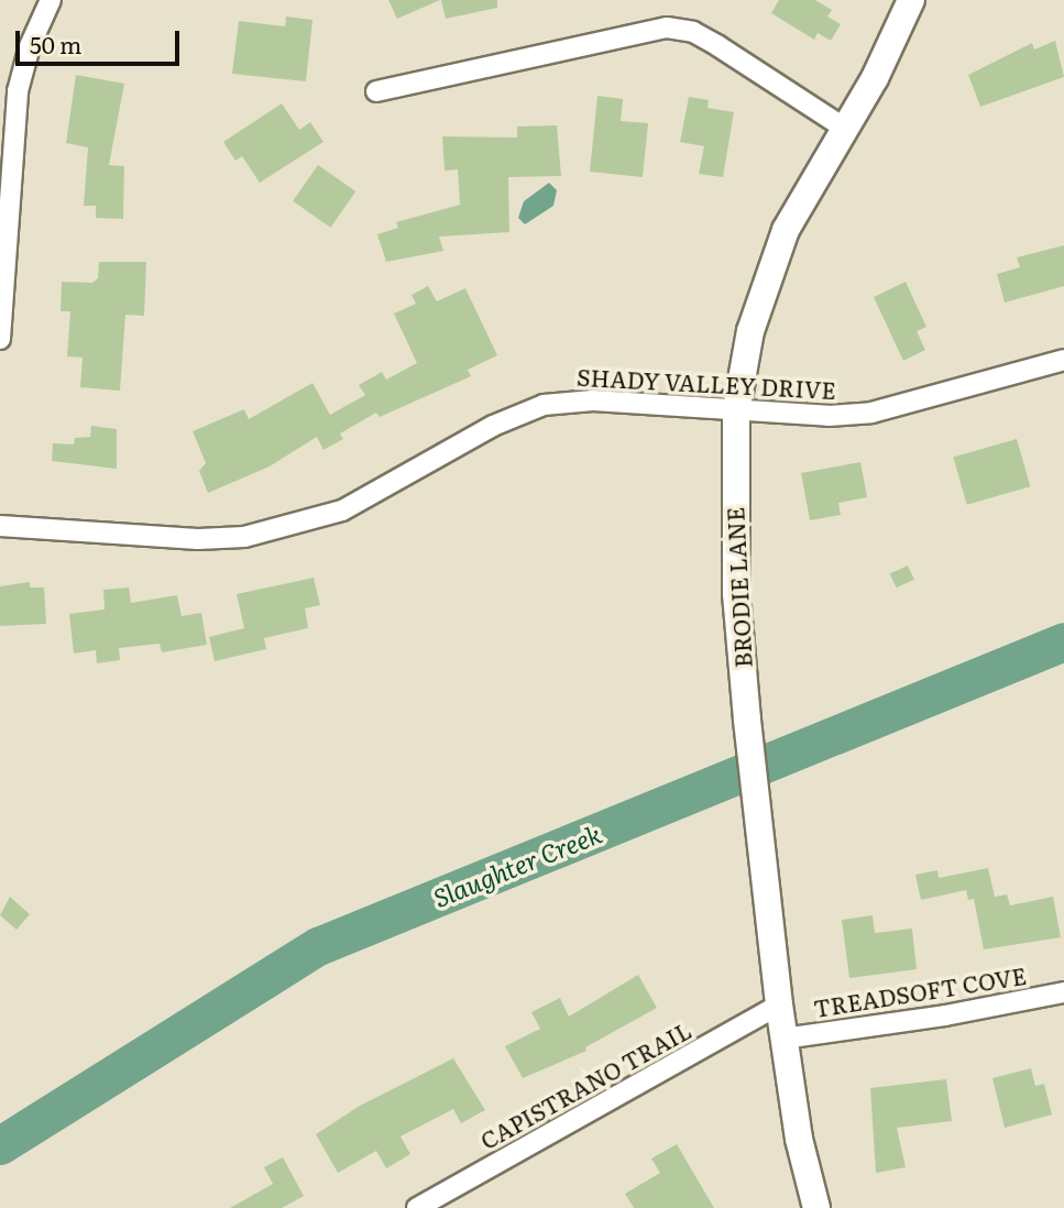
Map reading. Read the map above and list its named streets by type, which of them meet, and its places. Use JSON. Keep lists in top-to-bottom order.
{
  "streets": {
    "main road": ["BRODIE LANE"],
    "street": ["SHADY VALLEY DRIVE", "TREADSOFT COVE", "CAPISTRANO TRAIL"]
  },
  "crossings": [
    ["SHADY VALLEY DRIVE", "BRODIE LANE"],
    ["BRODIE LANE", "TREADSOFT COVE"],
    ["BRODIE LANE", "CAPISTRANO TRAIL"]
  ],
  "water": ["Slaughter Creek"],
  "scale_bar": "50 m"
}
